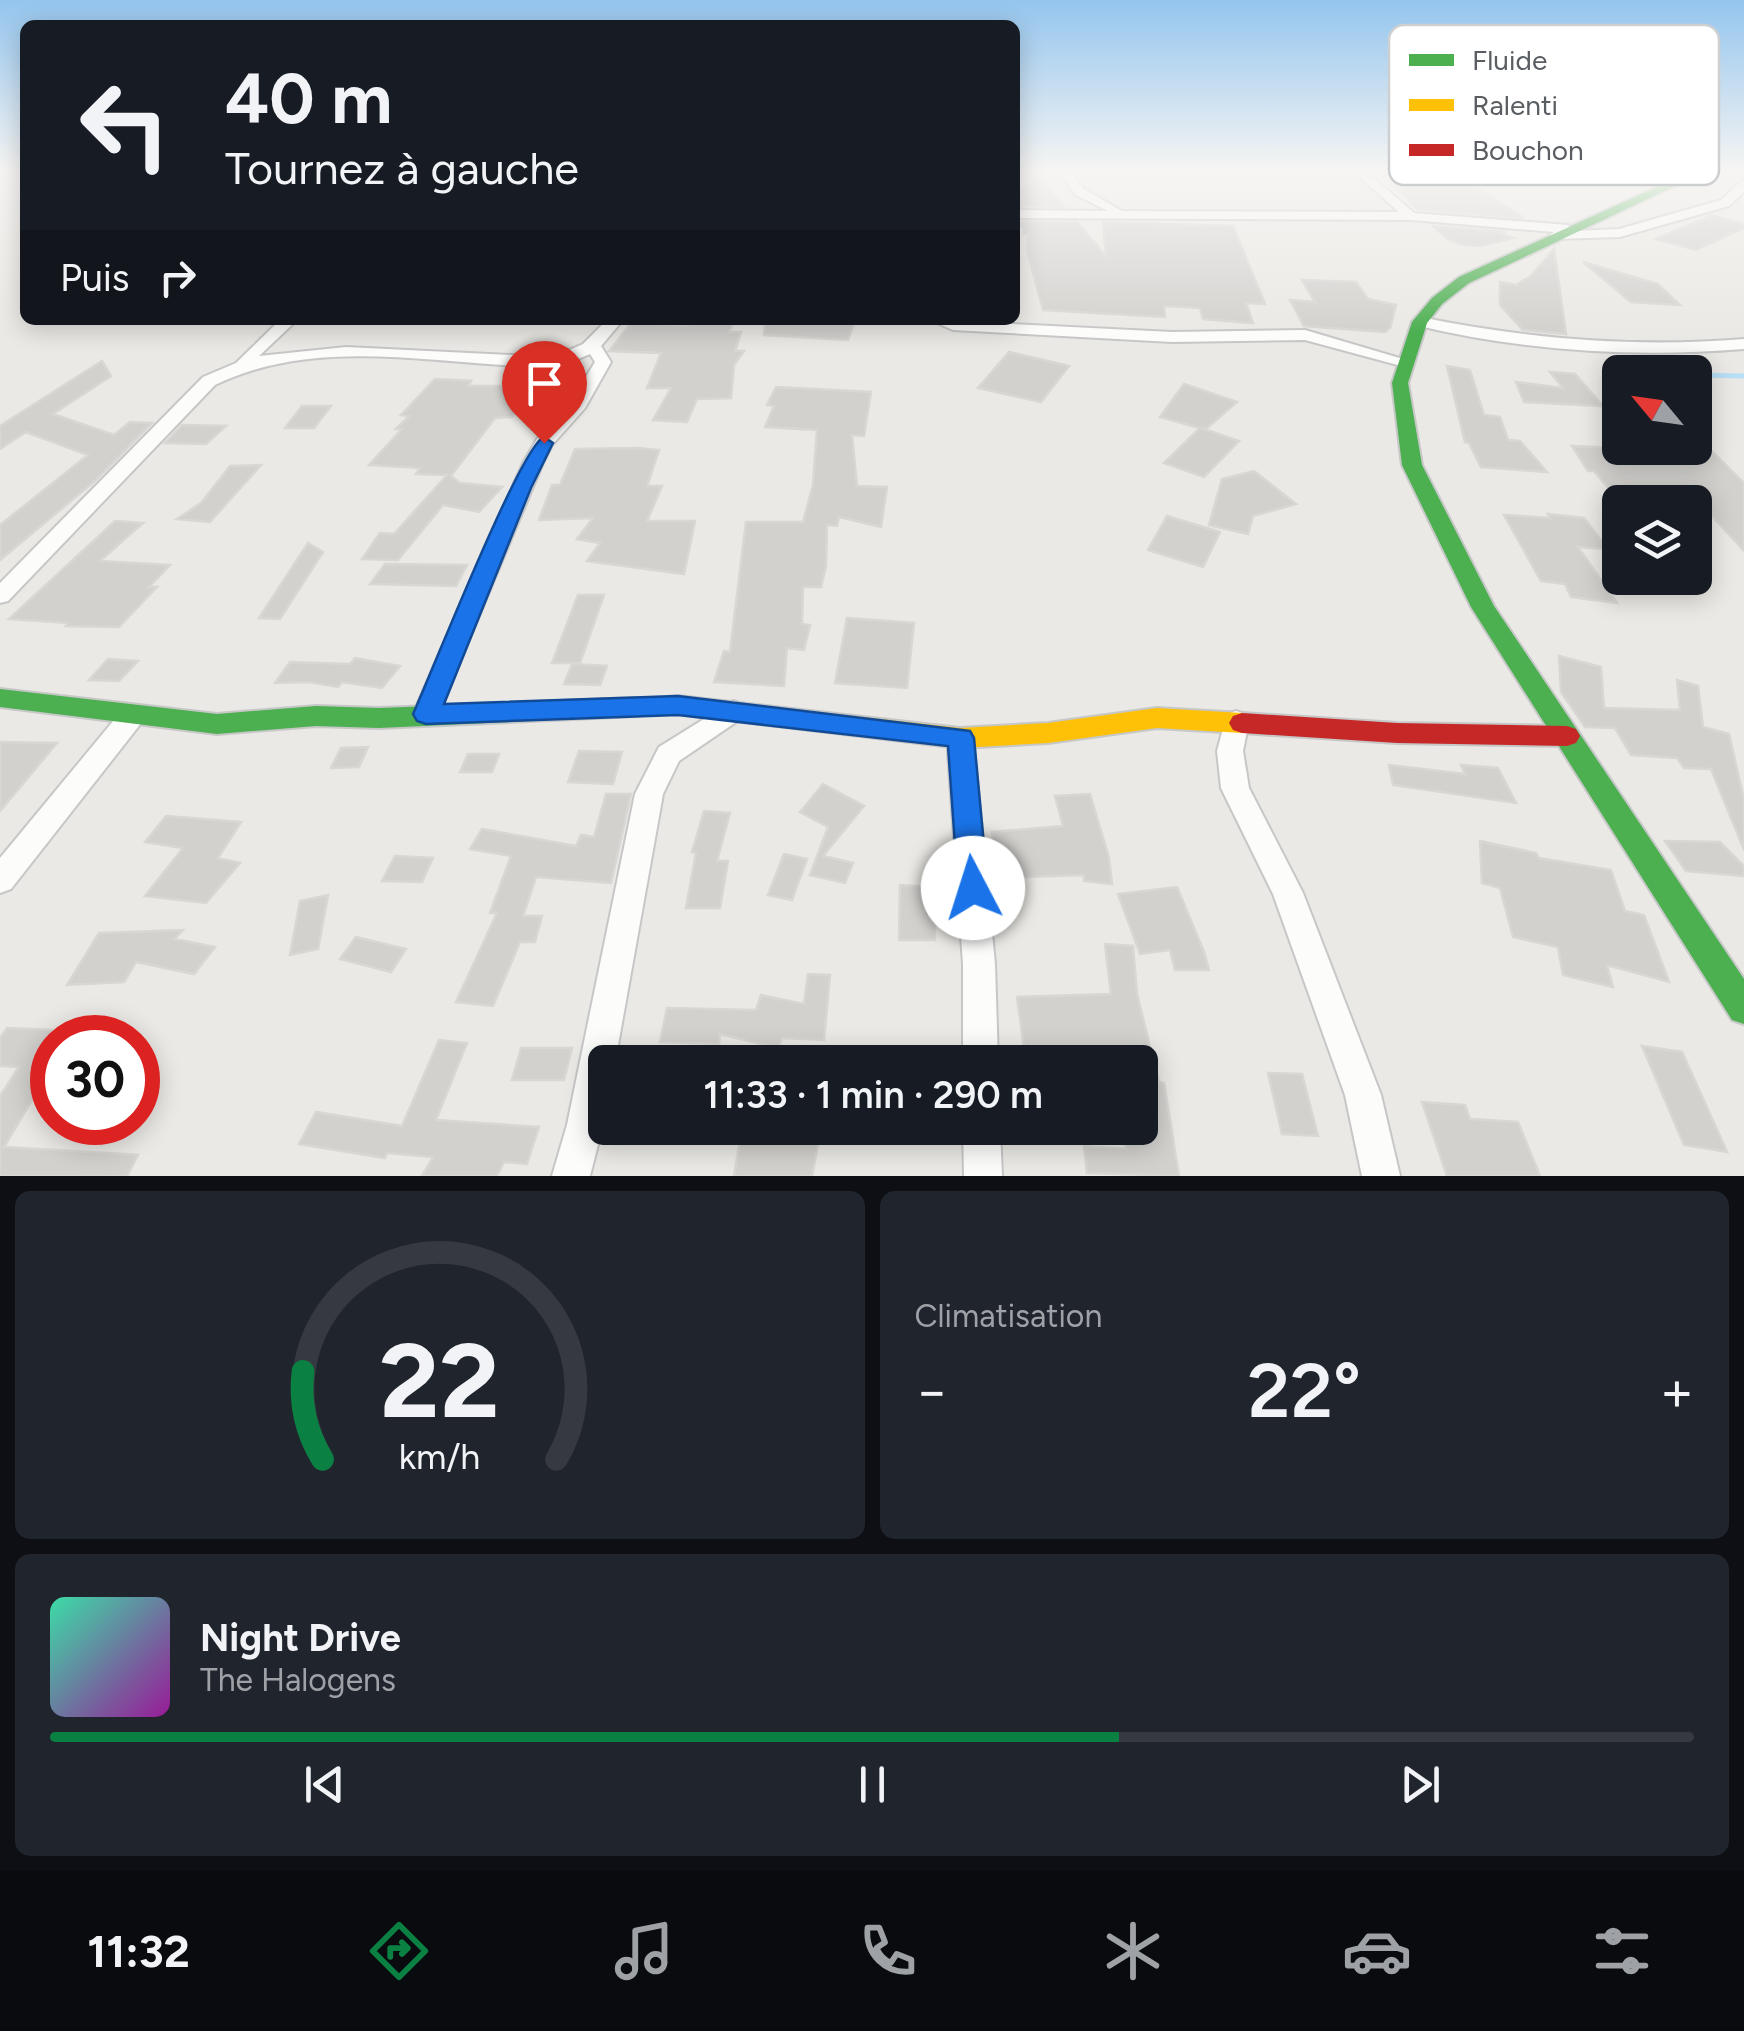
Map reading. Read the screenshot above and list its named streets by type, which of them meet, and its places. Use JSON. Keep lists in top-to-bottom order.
{
  "legend": ["Fluide", "Ralenti", "Bouchon"],
  "north": "top left",
  "page": {
    "turn": ["40 m", "Tournez à gauche"],
    "then": "Puis",
    "limit": "30",
    "trip": "11:33 · 1 min · 290 m",
    "tile": "Climatisation",
    "heat": ["−", "22°", "+"],
    "song": ["Night Drive", "The Halogens"],
    "tabs": "11:32",
    "gauge": ["22", "km/h"]
  }
}
